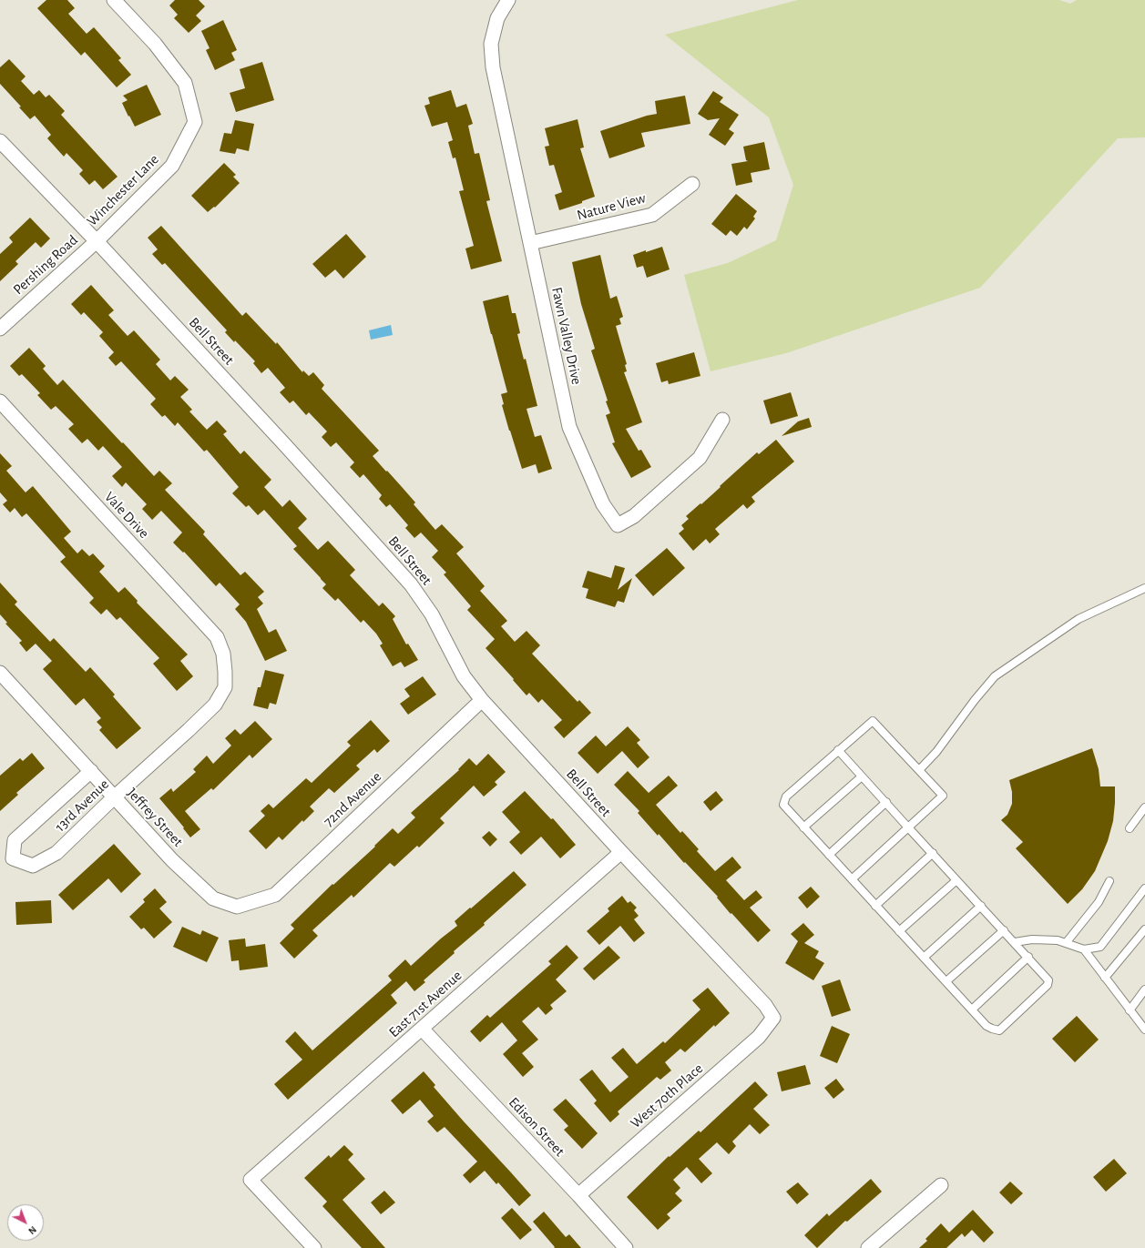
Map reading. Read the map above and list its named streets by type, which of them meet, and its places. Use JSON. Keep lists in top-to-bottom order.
{
  "streets": {
    "street": [
      "Winchester Lane",
      "Nature View",
      "Pershing Road",
      "Fawn Valley Drive",
      "Bell Street",
      "Vale Drive",
      "72nd Avenue",
      "13rd Avenue",
      "Jeffrey Street",
      "East 71st Avenue",
      "West 70th Place",
      "Edison Street"
    ]
  },
  "crossings": [
    ["Winchester Lane", "Pershing Road"],
    ["Winchester Lane", "Bell Street"],
    ["Nature View", "Fawn Valley Drive"],
    ["Pershing Road", "Bell Street"],
    ["Bell Street", "72nd Avenue"],
    ["Bell Street", "East 71st Avenue"],
    ["Bell Street", "West 70th Place"],
    ["Vale Drive", "13rd Avenue"],
    ["72nd Avenue", "Jeffrey Street"],
    ["13rd Avenue", "Jeffrey Street"],
    ["East 71st Avenue", "Edison Street"],
    ["West 70th Place", "Edison Street"]
  ],
  "north": "bottom right"
}
